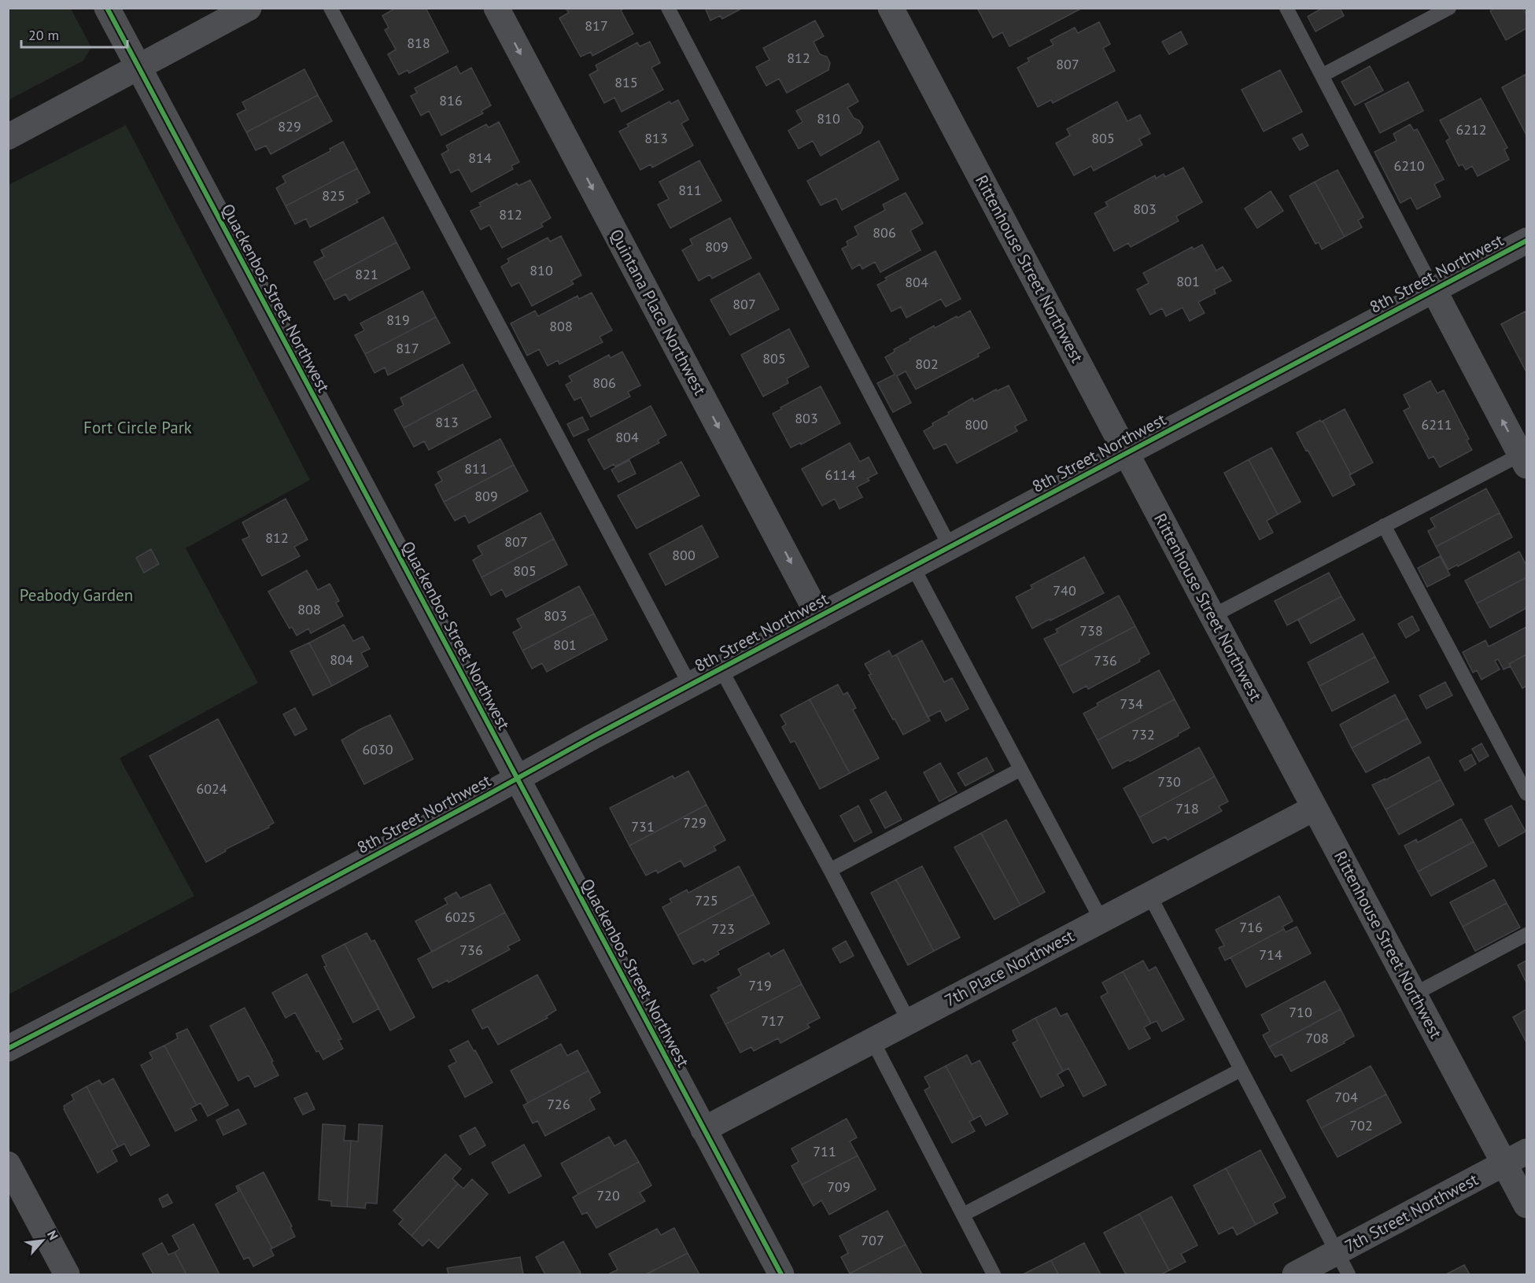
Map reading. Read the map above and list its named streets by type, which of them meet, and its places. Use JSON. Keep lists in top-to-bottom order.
{
  "streets": {
    "street": [
      "Rittenhouse Street Northwest",
      "8th Street Northwest",
      "Quackenbos Street Northwest",
      "Quintana Place Northwest",
      "7th Place Northwest",
      "7th Street Northwest"
    ]
  },
  "crossings": [
    ["Rittenhouse Street Northwest", "8th Street Northwest"],
    ["Rittenhouse Street Northwest", "7th Place Northwest"],
    ["Rittenhouse Street Northwest", "7th Street Northwest"],
    ["8th Street Northwest", "Quackenbos Street Northwest"],
    ["8th Street Northwest", "Quintana Place Northwest"],
    ["Quackenbos Street Northwest", "7th Place Northwest"]
  ],
  "one_way": ["Quintana Place Northwest"],
  "parks": ["Fort Circle Park", "Peabody Garden"],
  "house_numbers": [
    "817",
    "818",
    "812",
    "807",
    "815",
    "816",
    "810",
    "829",
    "6212",
    "813",
    "805",
    "814",
    "6210",
    "811",
    "825",
    "803",
    "812",
    "806",
    "809",
    "810",
    "821",
    "801",
    "804",
    "807",
    "819",
    "808",
    "817",
    "805",
    "802",
    "806",
    "803",
    "813",
    "800",
    "6211",
    "804",
    "811",
    "6114",
    "809",
    "812",
    "807",
    "800",
    "805",
    "740",
    "808",
    "803",
    "738",
    "801",
    "804",
    "736",
    "734",
    "732",
    "6030",
    "730",
    "6024",
    "718",
    "729",
    "731",
    "725",
    "6025",
    "716",
    "723",
    "736",
    "714",
    "719",
    "710",
    "717",
    "708",
    "704",
    "726",
    "702",
    "711",
    "709",
    "720",
    "707"
  ],
  "scale_bar": "20 m",
  "north": "top right"
}
